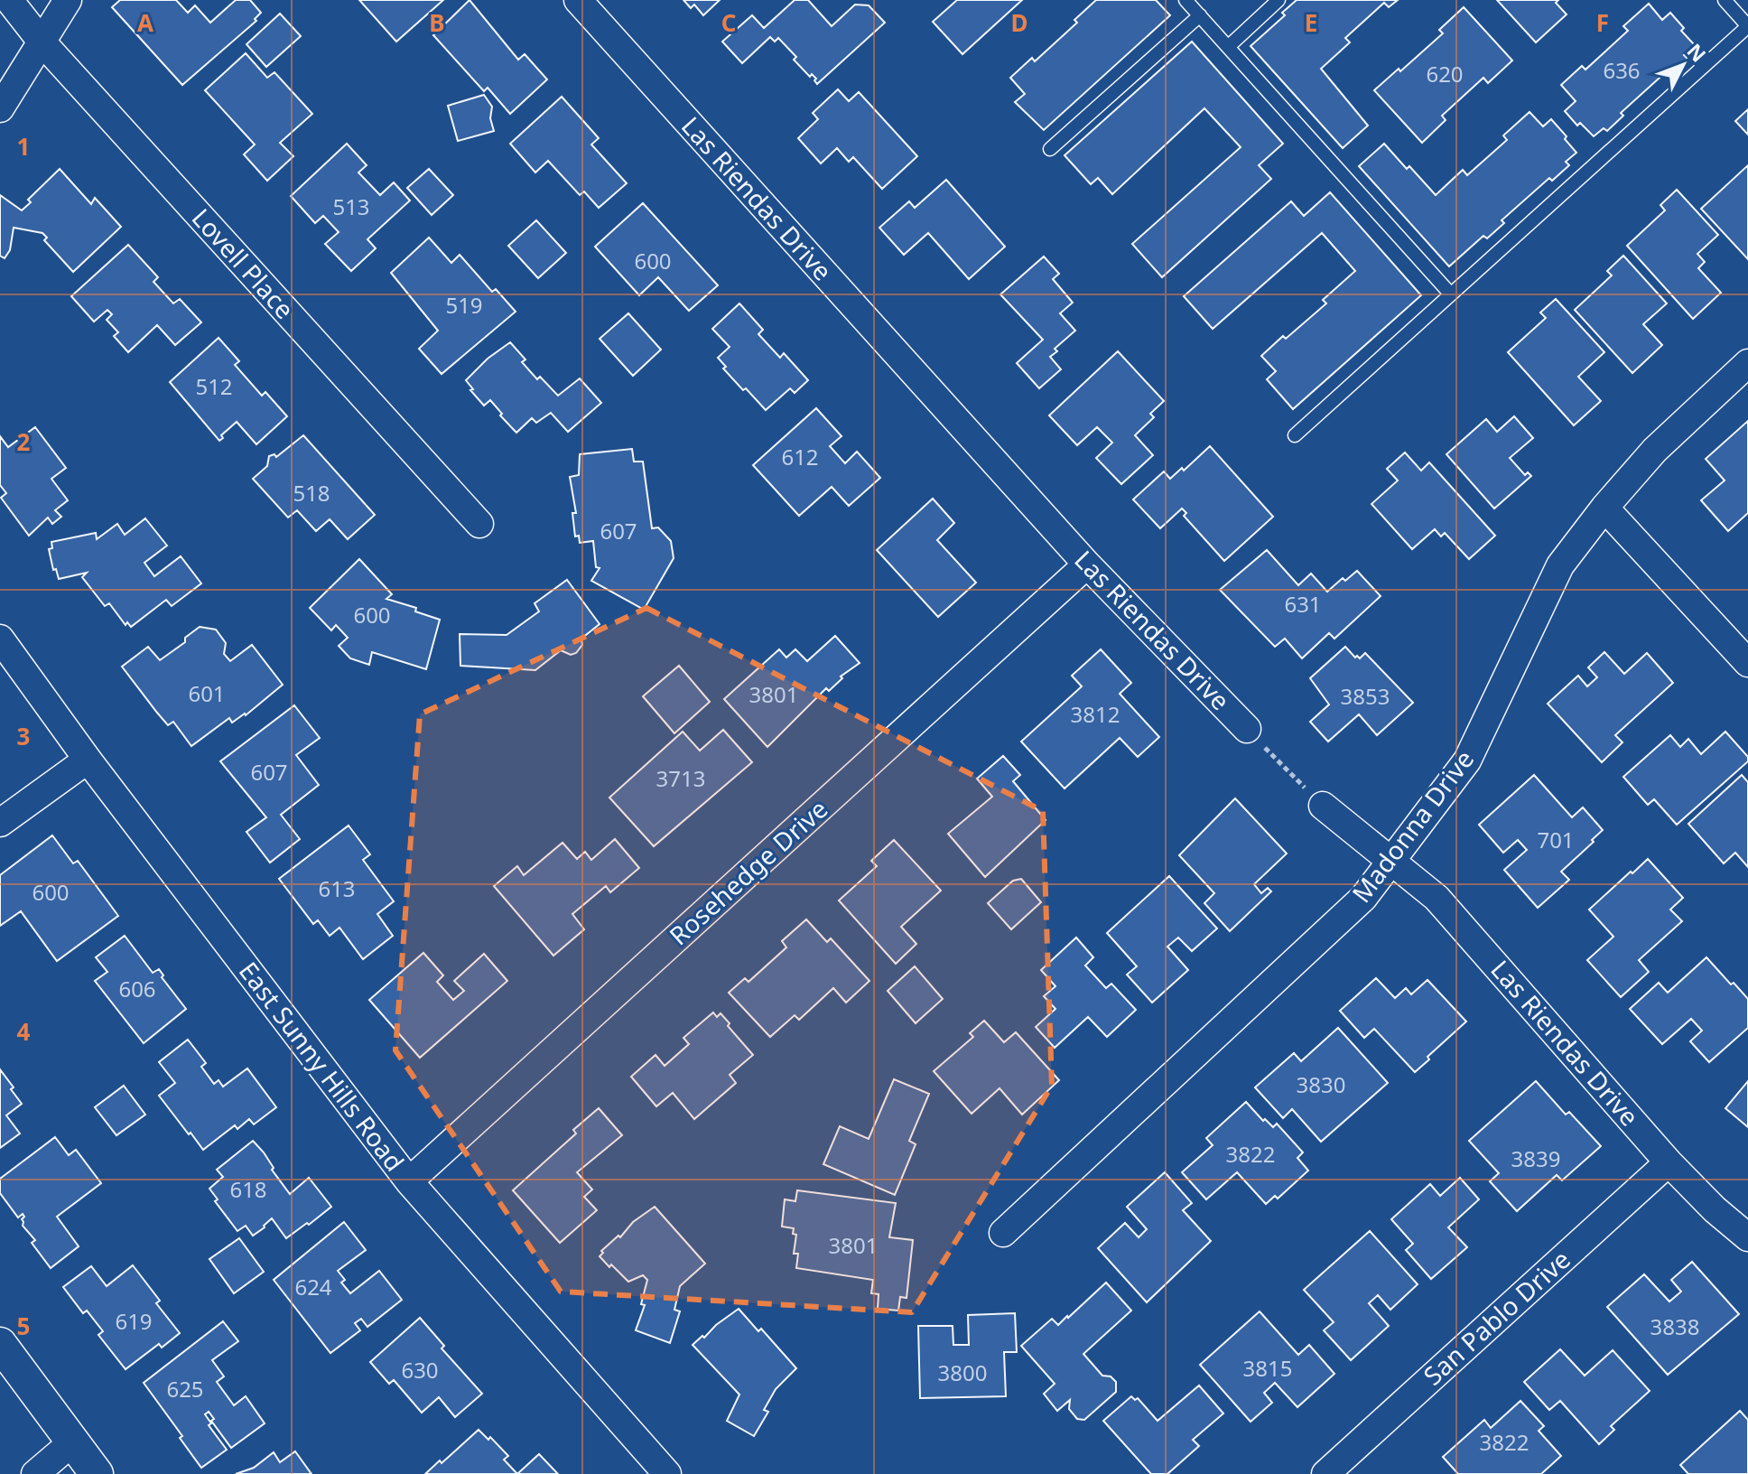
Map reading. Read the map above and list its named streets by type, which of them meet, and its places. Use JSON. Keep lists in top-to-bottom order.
{
  "streets": {
    "street": [
      "Las Riendas Drive",
      "Lovell Place",
      "Madonna Drive",
      "Rosehedge Drive",
      "East Sunny Hills Road",
      "San Pablo Drive"
    ]
  },
  "crossings": [
    ["Las Riendas Drive", "Madonna Drive"],
    ["Las Riendas Drive", "Rosehedge Drive"],
    ["Las Riendas Drive", "San Pablo Drive"],
    ["Rosehedge Drive", "East Sunny Hills Road"]
  ],
  "house_numbers": [
    "636",
    "620",
    "513",
    "600",
    "519",
    "512",
    "612",
    "518",
    "607",
    "631",
    "600",
    "601",
    "3801",
    "3853",
    "3812",
    "607",
    "3713",
    "701",
    "613",
    "600",
    "606",
    "3830",
    "3822",
    "3839",
    "618",
    "3801",
    "624",
    "619",
    "3838",
    "3815",
    "630",
    "3800",
    "625",
    "3822"
  ],
  "north": "top right",
  "grid": {
    "columns": [
      "A",
      "B",
      "C",
      "D",
      "E",
      "F"
    ],
    "rows": [
      "1",
      "2",
      "3",
      "4",
      "5"
    ]
  }
}
